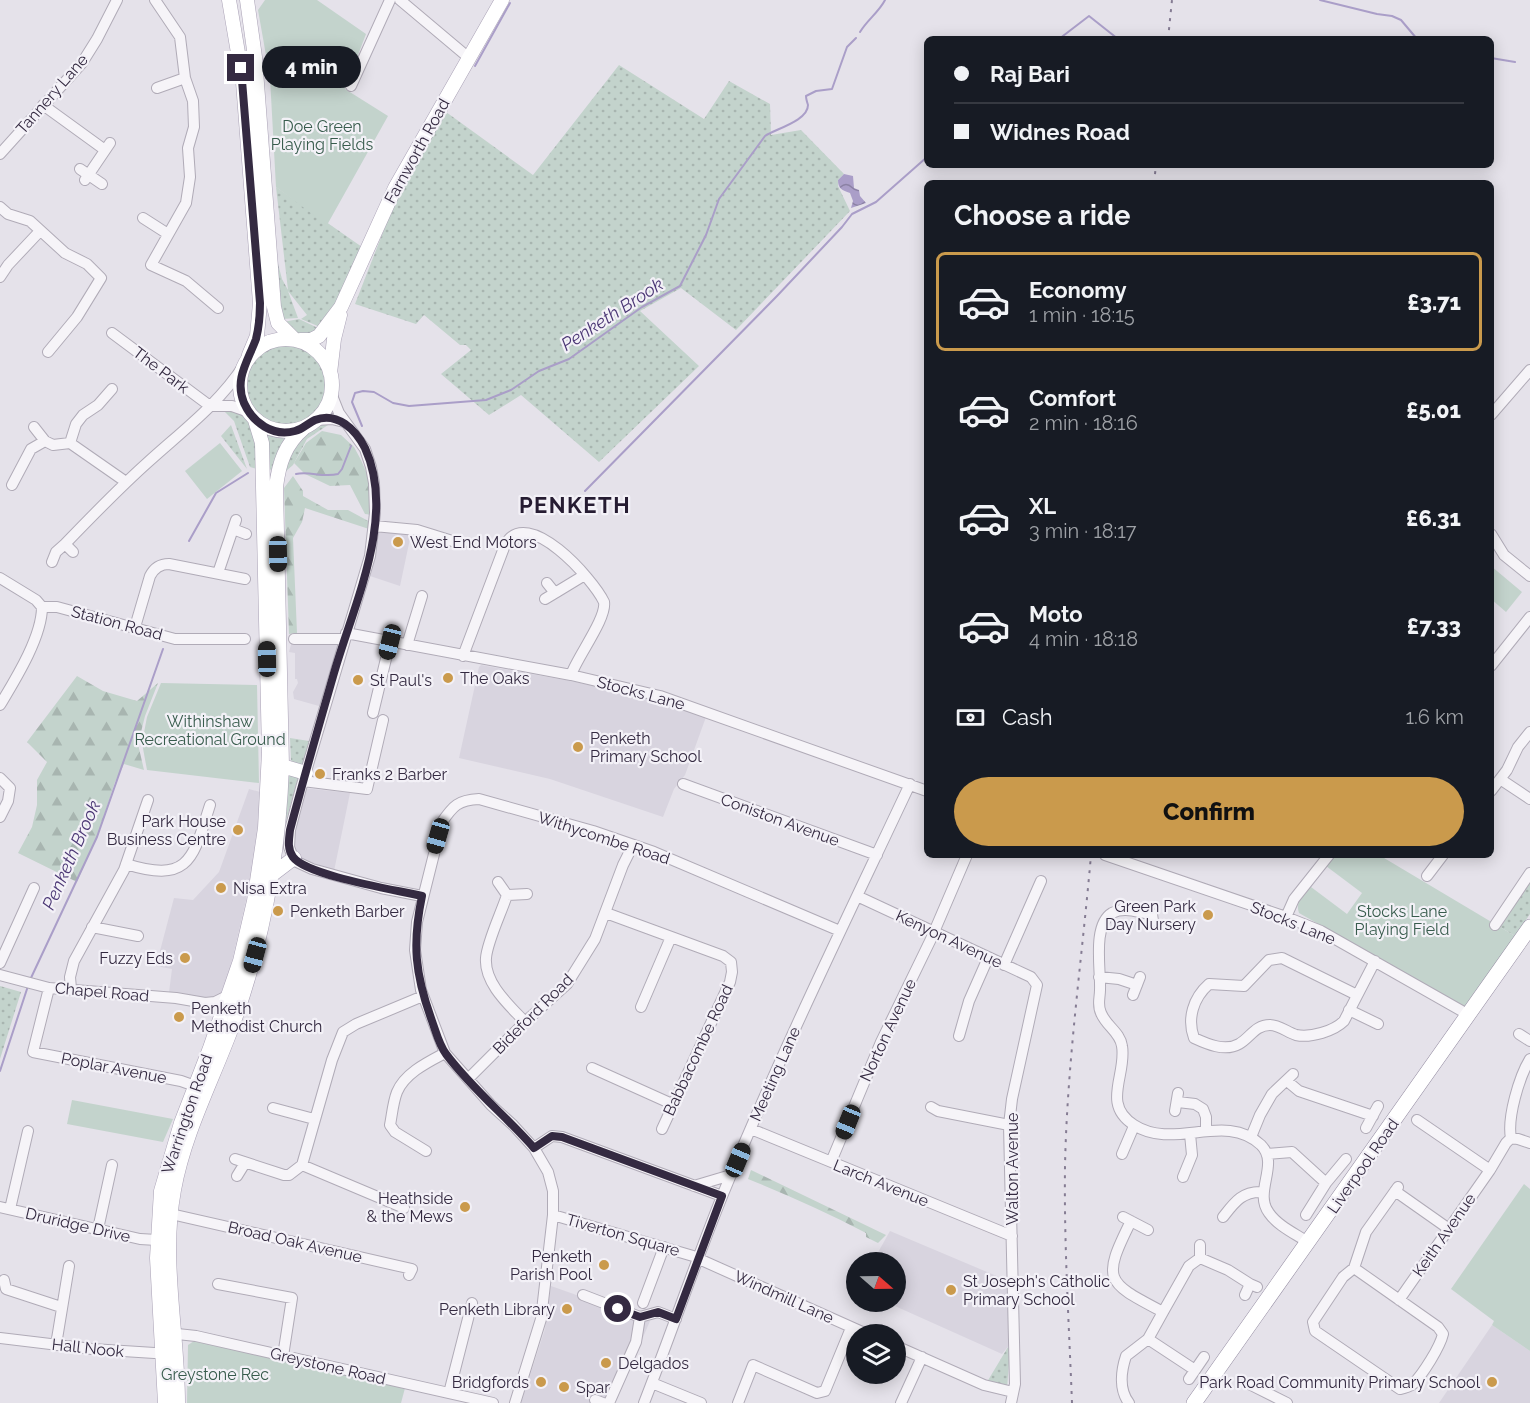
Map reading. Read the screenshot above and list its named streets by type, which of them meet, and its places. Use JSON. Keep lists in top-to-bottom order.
{
  "streets": {
    "highway": ["Liverpool Road"],
    "main road": ["Farnworth Road", "Warrington Road"],
    "street": [
      "Tannery Lane",
      "The Park",
      "Station Road",
      "Stocks Lane",
      "Coniston Avenue",
      "Withycombe Road",
      "Kenyon Avenue",
      "Chapel Road",
      "Bideford Road",
      "Norton Avenue",
      "Babbacombe Road",
      "Poplar Avenue",
      "Meeting Lane",
      "Walton Avenue",
      "Larch Avenue",
      "Druridge Drive",
      "Tiverton Square",
      "Keith Avenue",
      "Broad Oak Avenue",
      "Windmill Lane",
      "Hall Nook",
      "Greystone Road"
    ]
  },
  "crossings": [
    ["Stocks Lane", "Meeting Lane"],
    ["Stocks Lane", "Liverpool Road"],
    ["Coniston Avenue", "Meeting Lane"],
    ["Withycombe Road", "Bideford Road"],
    ["Withycombe Road", "Meeting Lane"],
    ["Kenyon Avenue", "Norton Avenue"],
    ["Kenyon Avenue", "Meeting Lane"],
    ["Kenyon Avenue", "Walton Avenue"],
    ["Chapel Road", "Poplar Avenue"],
    ["Chapel Road", "Warrington Road"],
    ["Bideford Road", "Babbacombe Road"],
    ["Norton Avenue", "Larch Avenue"],
    ["Poplar Avenue", "Warrington Road"],
    ["Meeting Lane", "Larch Avenue"],
    ["Meeting Lane", "Tiverton Square"],
    ["Meeting Lane", "Windmill Lane"],
    ["Warrington Road", "Druridge Drive"],
    ["Warrington Road", "Broad Oak Avenue"],
    ["Warrington Road", "Hall Nook"],
    ["Warrington Road", "Greystone Road"],
    ["Walton Avenue", "Larch Avenue"],
    ["Tiverton Square", "Windmill Lane"]
  ],
  "districts": ["PENKETH"],
  "water": ["Penketh Brook"],
  "parks": [
    "Doe Green Playing Fields",
    "Withinshaw Recreational Ground",
    "Stocks Lane Playing Field",
    "Greystone Rec"
  ],
  "places": [
    "West End Motors",
    "The Oaks",
    "St Paul's",
    "Penketh Primary School",
    "Franks 2 Barber",
    "Park House Business Centre",
    "Nisa Extra",
    "Penketh Barber",
    "Green Park Day Nursery",
    "Fuzzy Eds",
    "Penketh Methodist Church",
    "Heathside & the Mews",
    "Penketh Parish Pool",
    "St Joseph's Catholic Primary School",
    "Penketh Library",
    "Delgados",
    "Bridgfords",
    "Park Road Community Primary School",
    "Spar"
  ],
  "north": "right",
  "page": {
    "banner": ["Raj Bari", "Widnes Road"],
    "bubble": "4 min",
    "heading": "Choose a ride",
    "list": [
      {
        "name": "Economy",
        "note": "1 min · 18:15",
        "value": "£3.71"
      },
      {
        "name": "Comfort",
        "note": "2 min · 18:16",
        "value": "£5.01"
      },
      {
        "name": "XL",
        "note": "3 min · 18:17",
        "value": "£6.31"
      },
      {
        "name": "Moto",
        "note": "4 min · 18:18",
        "value": "£7.33"
      }
    ],
    "pay": ["Cash", "1.6 km"],
    "buttons": "Confirm"
  }
}
